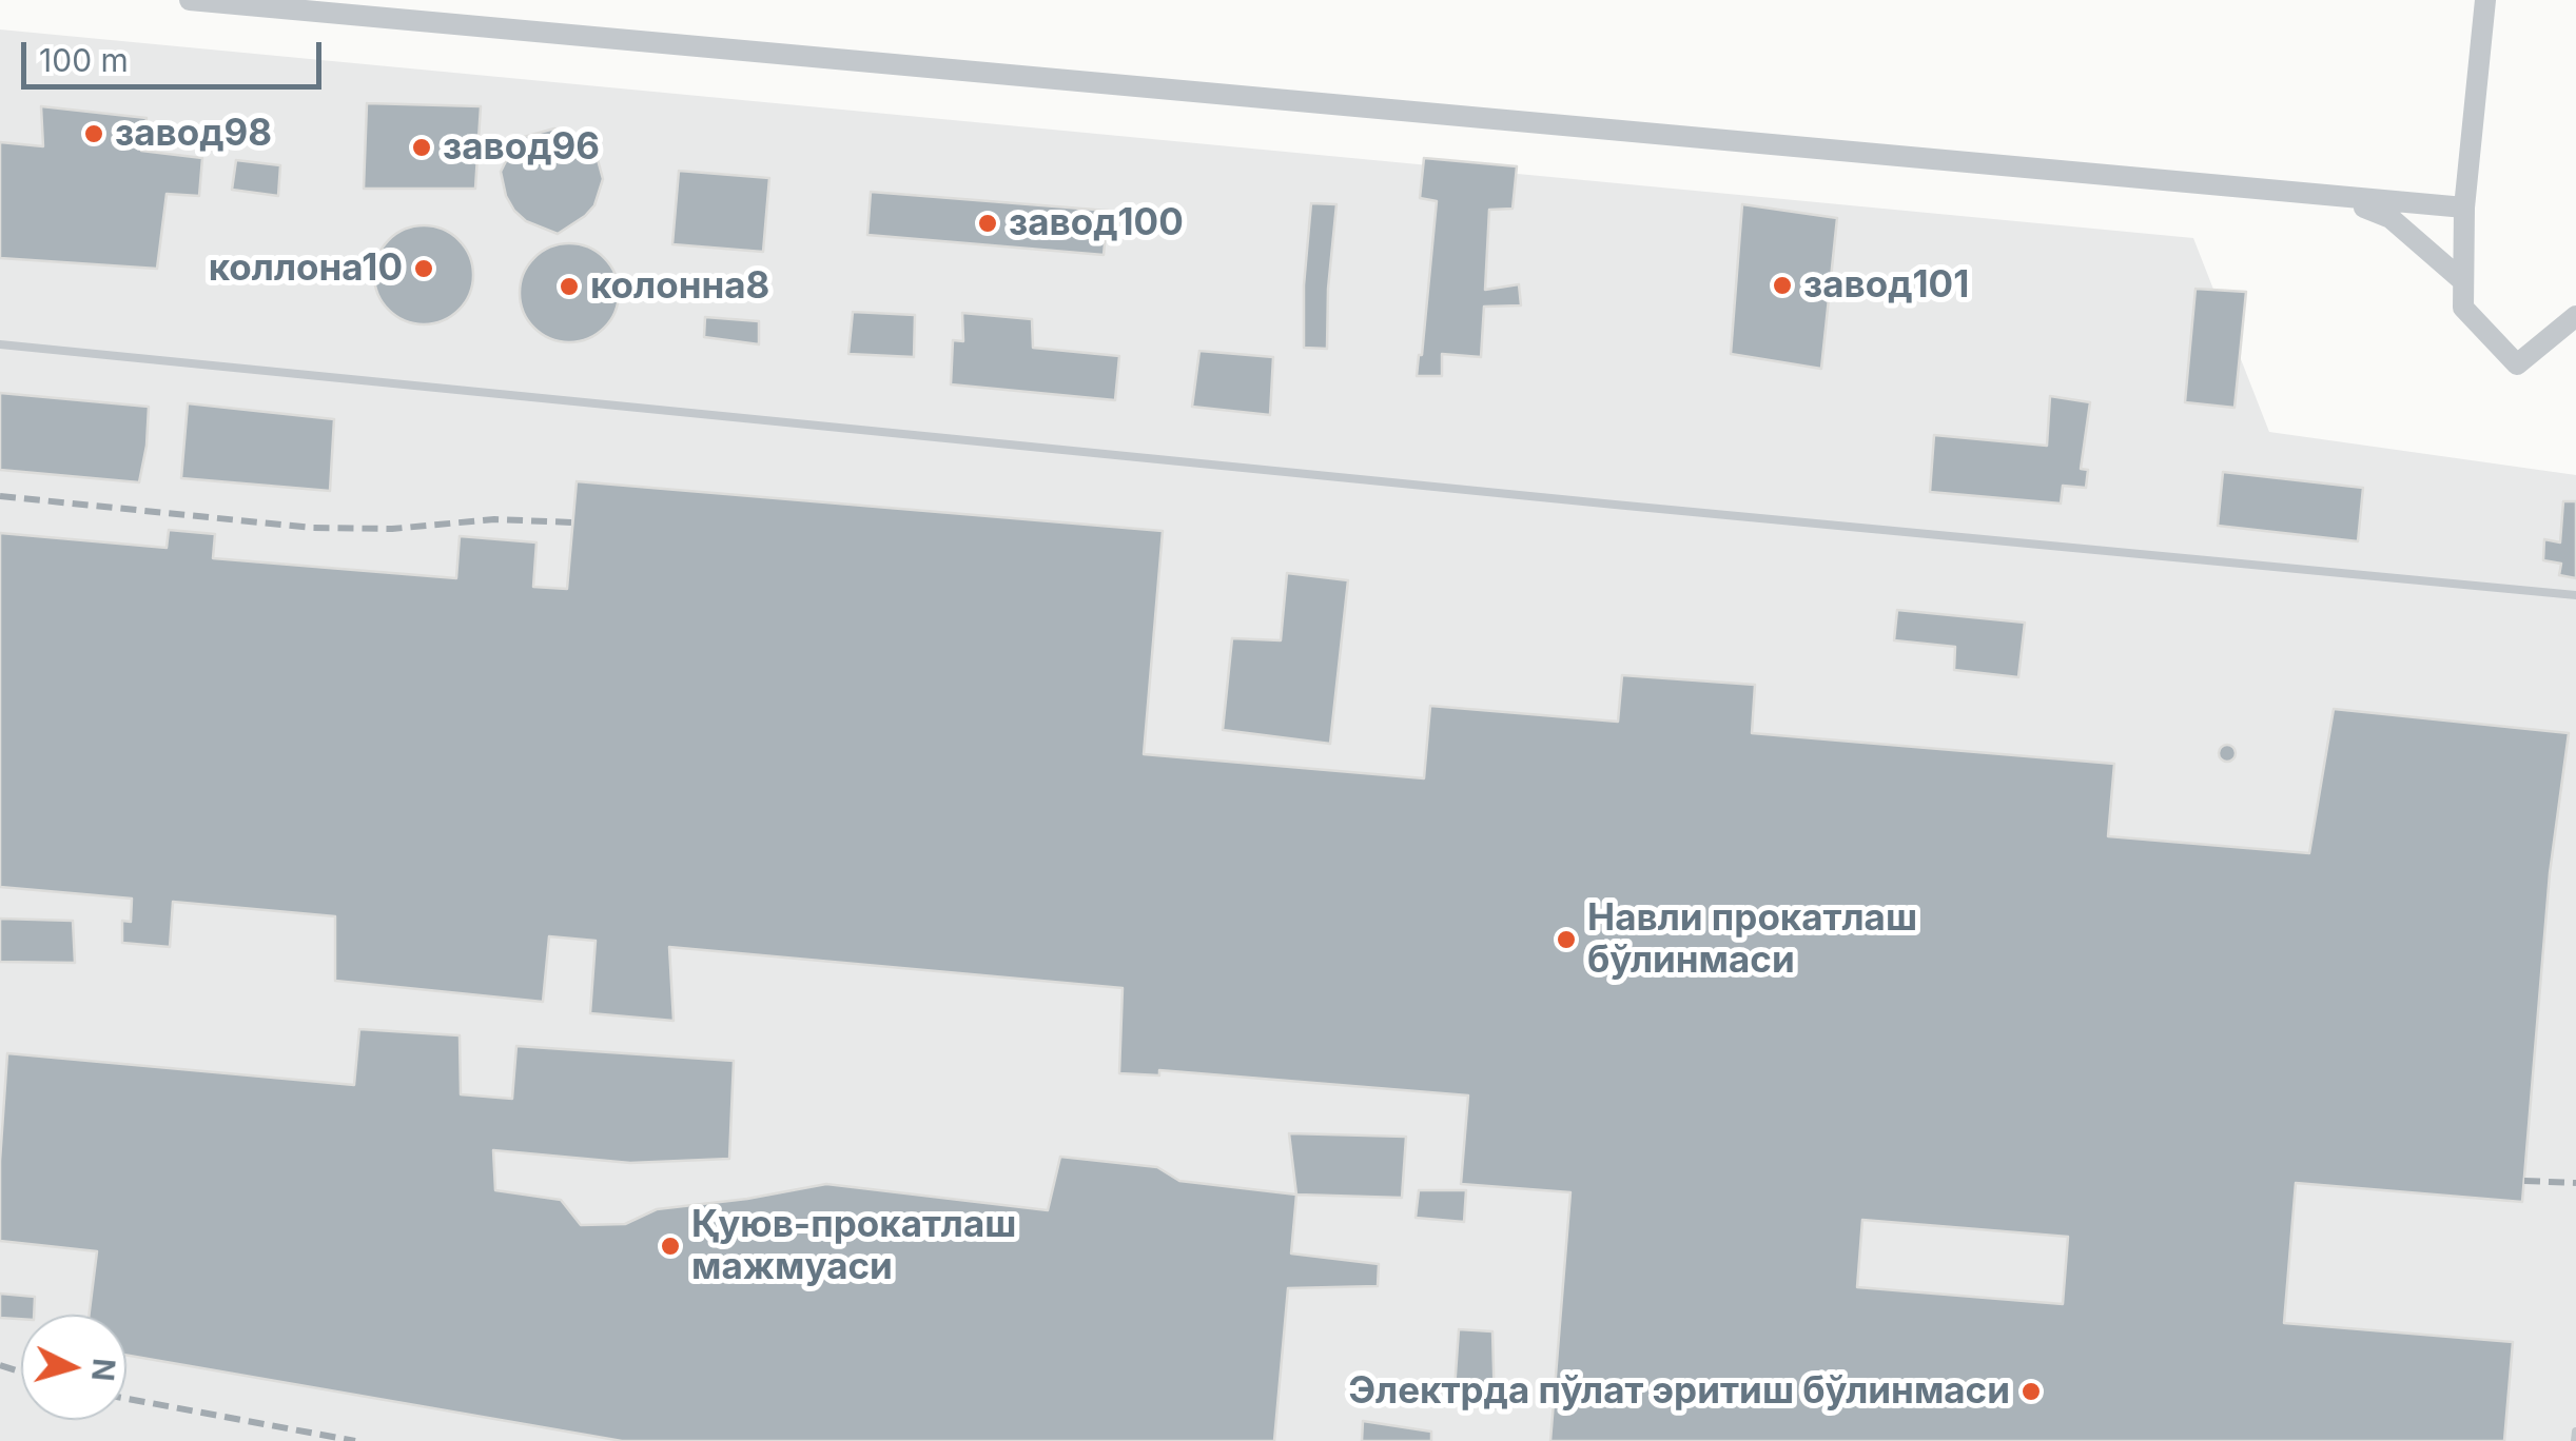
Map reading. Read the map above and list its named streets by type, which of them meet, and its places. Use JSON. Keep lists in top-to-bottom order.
{
  "places": [
    "завод98",
    "завод96",
    "завод100",
    "коллона10",
    "завод101",
    "колонна8",
    "Навли прокатлаш бўлинмаси",
    "Қуюв-прокатлаш мажмуаси",
    "Электрда пўлат эритиш бўлинмаси"
  ],
  "scale_bar": "100 m",
  "north": "right"
}
